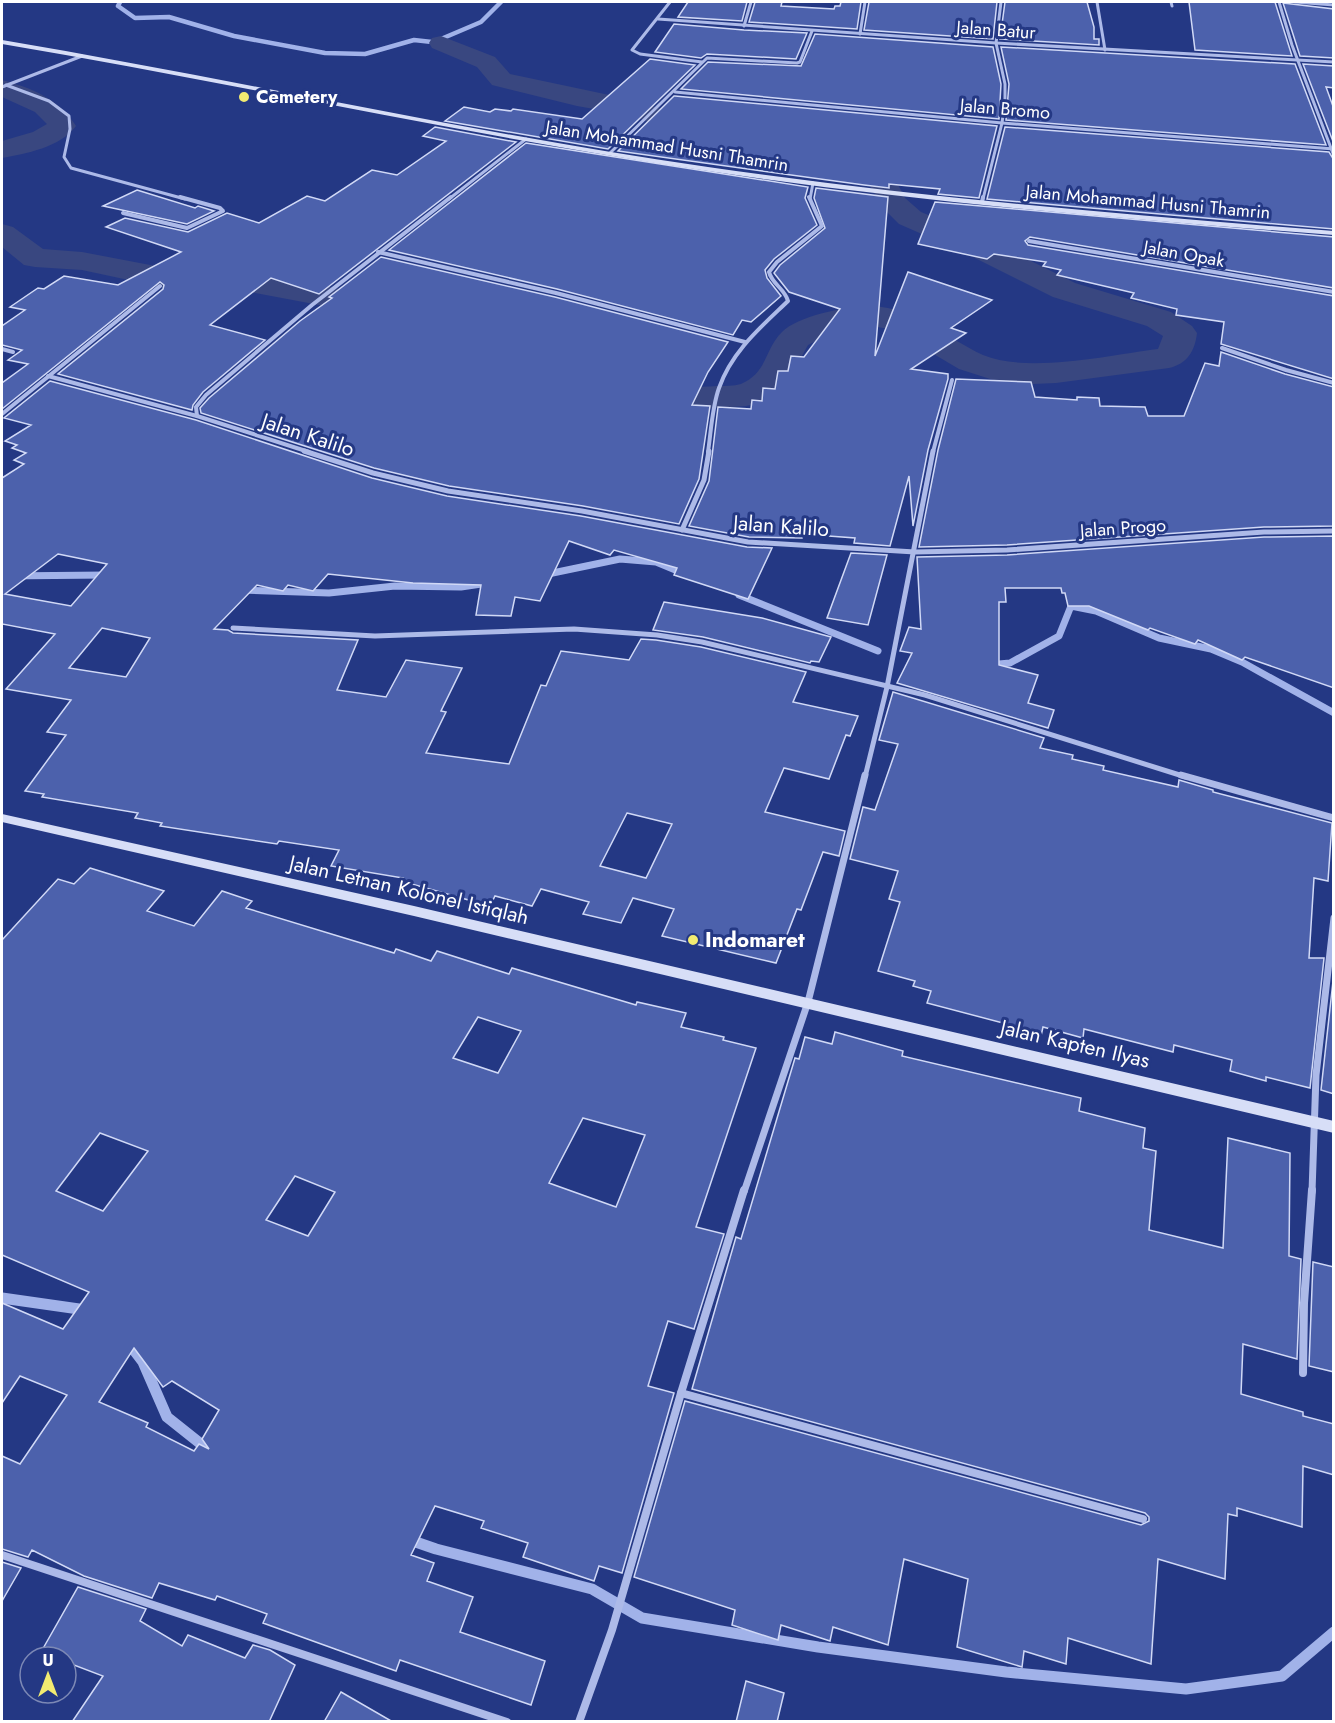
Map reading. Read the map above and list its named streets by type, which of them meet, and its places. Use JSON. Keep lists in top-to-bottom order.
{
  "streets": {
    "street": [
      "Jalan Batur",
      "Jalan Bromo",
      "Jalan Mohammad Husni Thamrin",
      "Jalan Opak",
      "Jalan Kalilo",
      "Jalan Progo",
      "Jalan Letnan Kolonel Istiqlah",
      "Jalan Kapten Ilyas"
    ]
  },
  "crossings": [
    ["Jalan Kalilo", "Jalan Progo"],
    ["Jalan Letnan Kolonel Istiqlah", "Jalan Kapten Ilyas"]
  ],
  "places": ["Cemetery", "Indomaret"],
  "north": "top"
}
